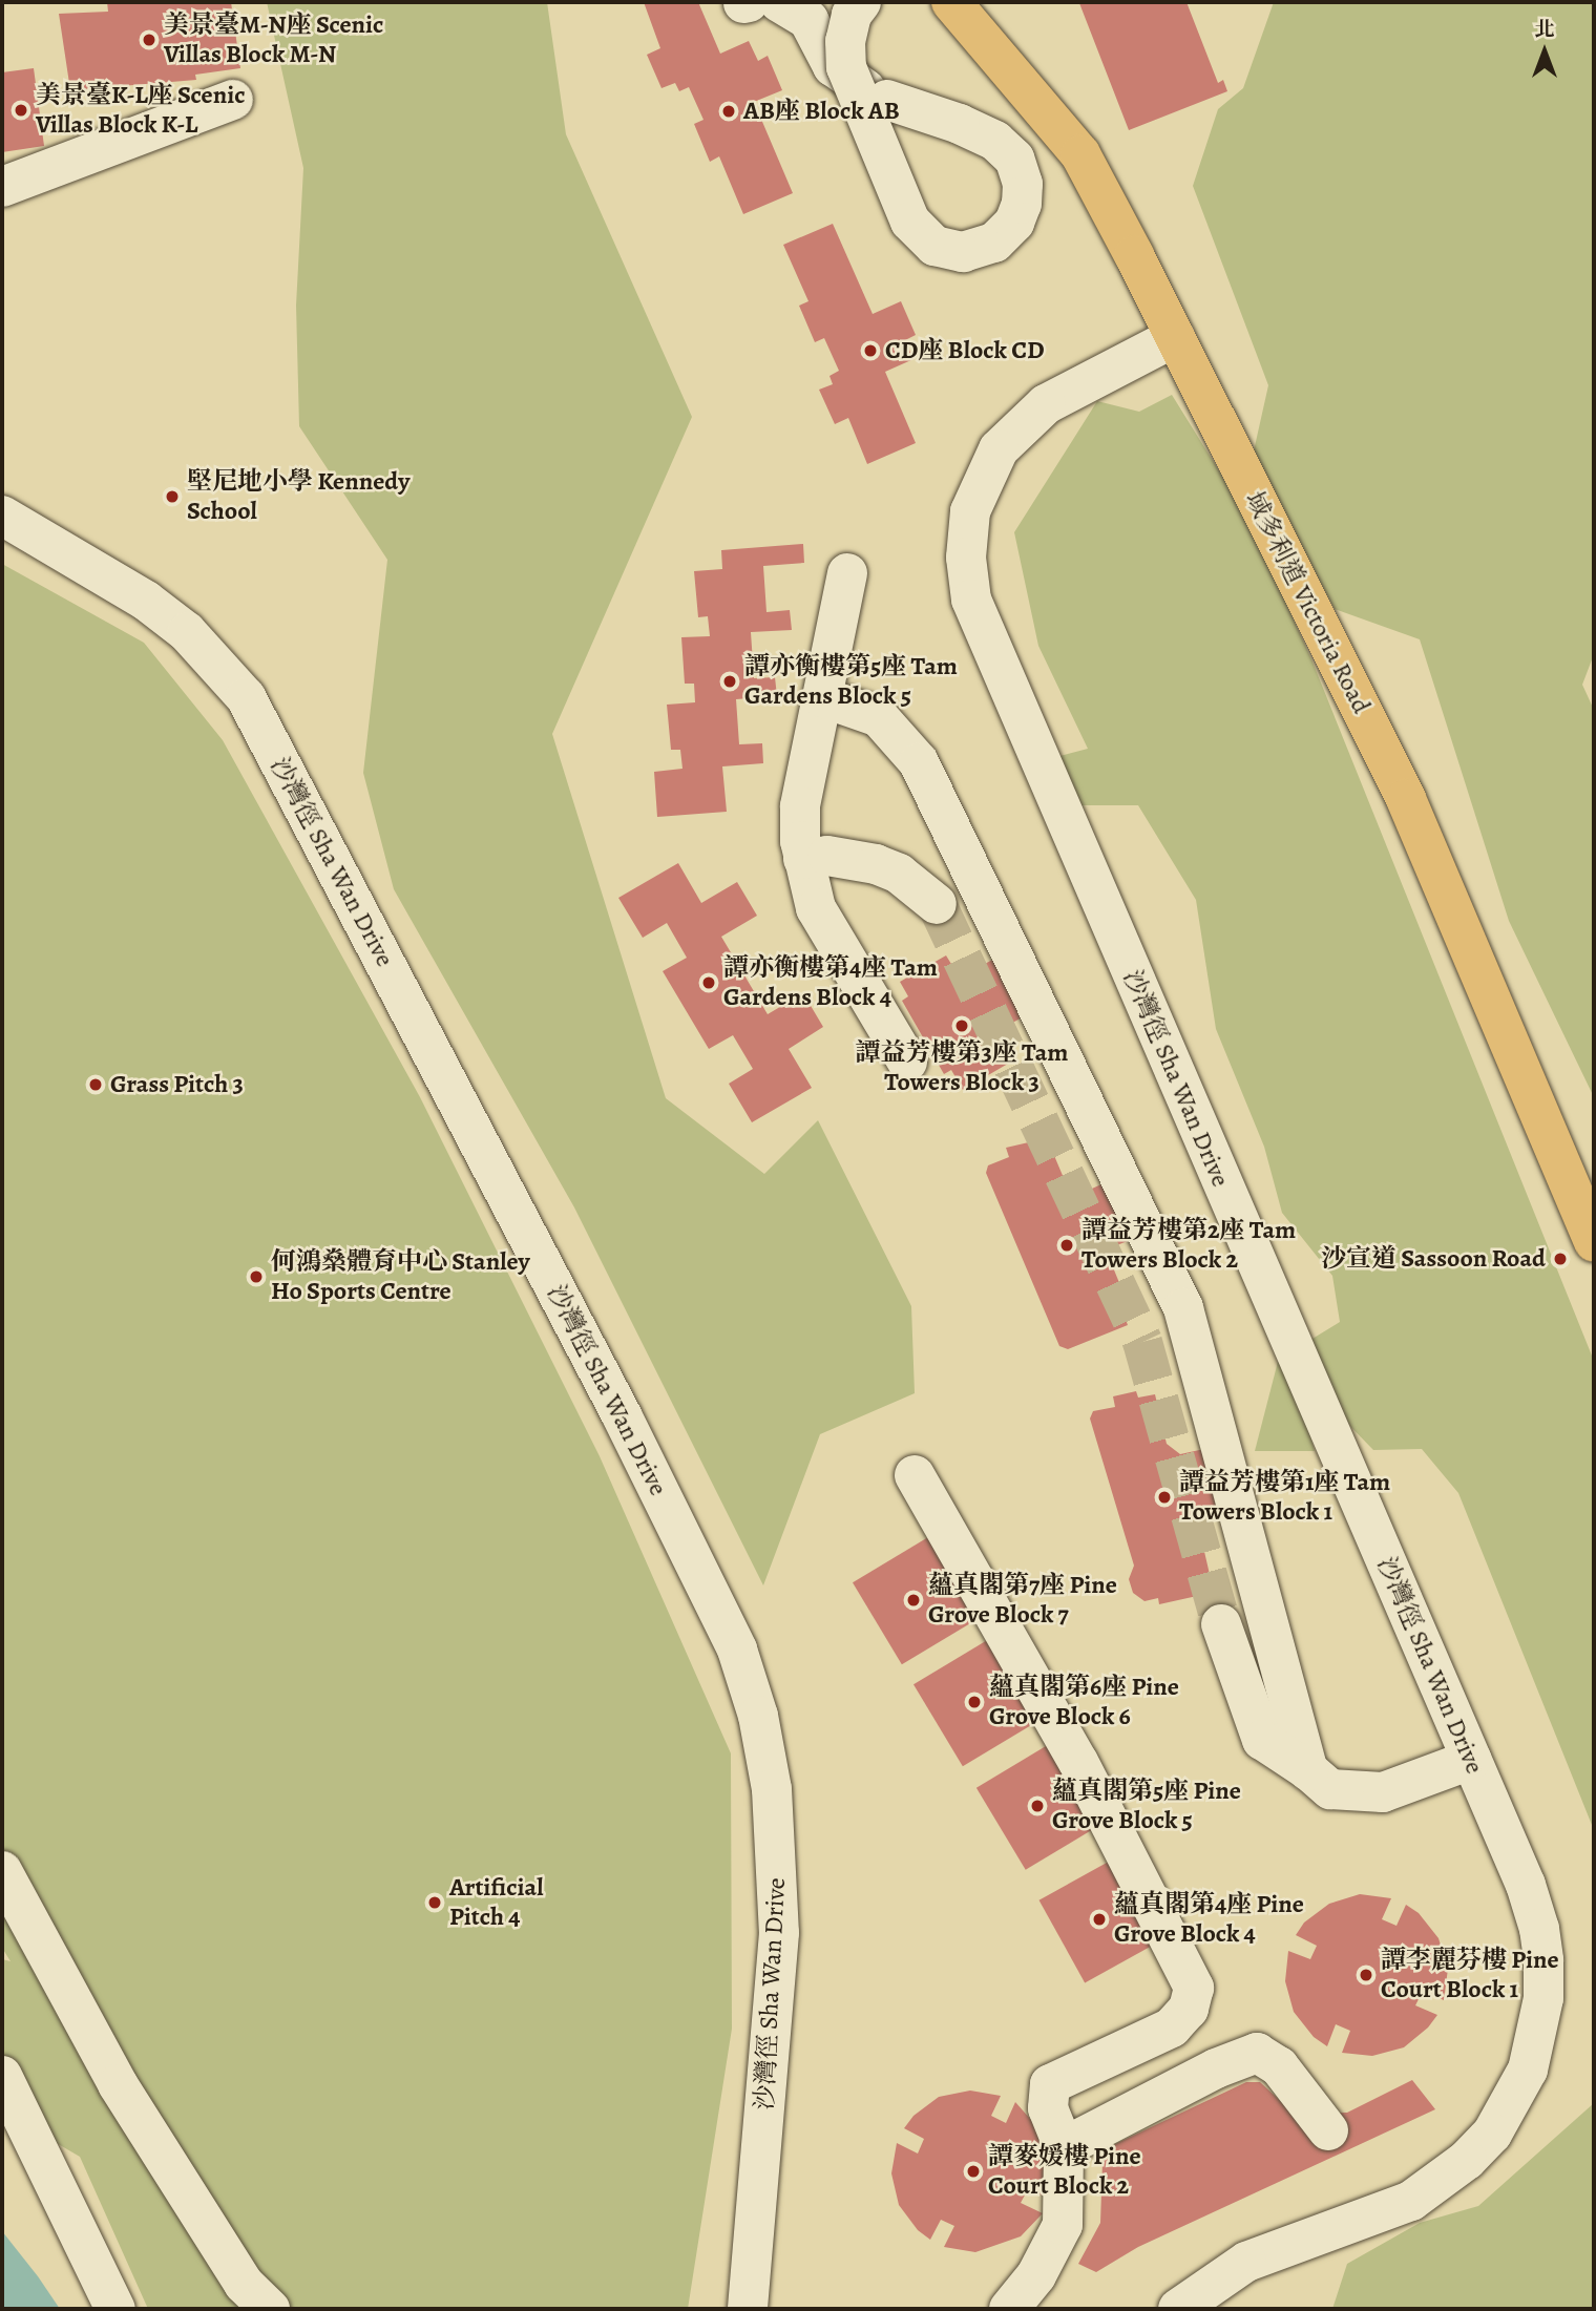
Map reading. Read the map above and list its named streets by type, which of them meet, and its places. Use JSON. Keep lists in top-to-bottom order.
{
  "streets": {
    "main road": ["域多利道 Victoria Road"],
    "street": ["沙灣徑 Sha Wan Drive"]
  },
  "crossings": [
    ["域多利道 Victoria Road", "沙灣徑 Sha Wan Drive"]
  ],
  "places": [
    "美景臺M-N座 Scenic Villas Block M-N",
    "美景臺K-L座 Scenic Villas Block K-L",
    "AB座 Block AB",
    "CD座 Block CD",
    "堅尼地小學 Kennedy School",
    "譚亦衡樓第5座 Tam Gardens Block 5",
    "譚亦衡樓第4座 Tam Gardens Block 4",
    "譚益芳樓第3座 Tam Towers Block 3",
    "Grass Pitch 3",
    "譚益芳樓第2座 Tam Towers Block 2",
    "沙宣道 Sassoon Road",
    "何鴻燊體育中心 Stanley Ho Sports Centre",
    "譚益芳樓第1座 Tam Towers Block 1",
    "蘊真閣第7座 Pine Grove Block 7",
    "蘊真閣第6座 Pine Grove Block 6",
    "蘊真閣第5座 Pine Grove Block 5",
    "Artificial Pitch 4",
    "蘊真閣第4座 Pine Grove Block 4",
    "譚李麗芬樓 Pine Court Block 1",
    "譚麥媛樓 Pine Court Block 2"
  ],
  "north": "top"
}
